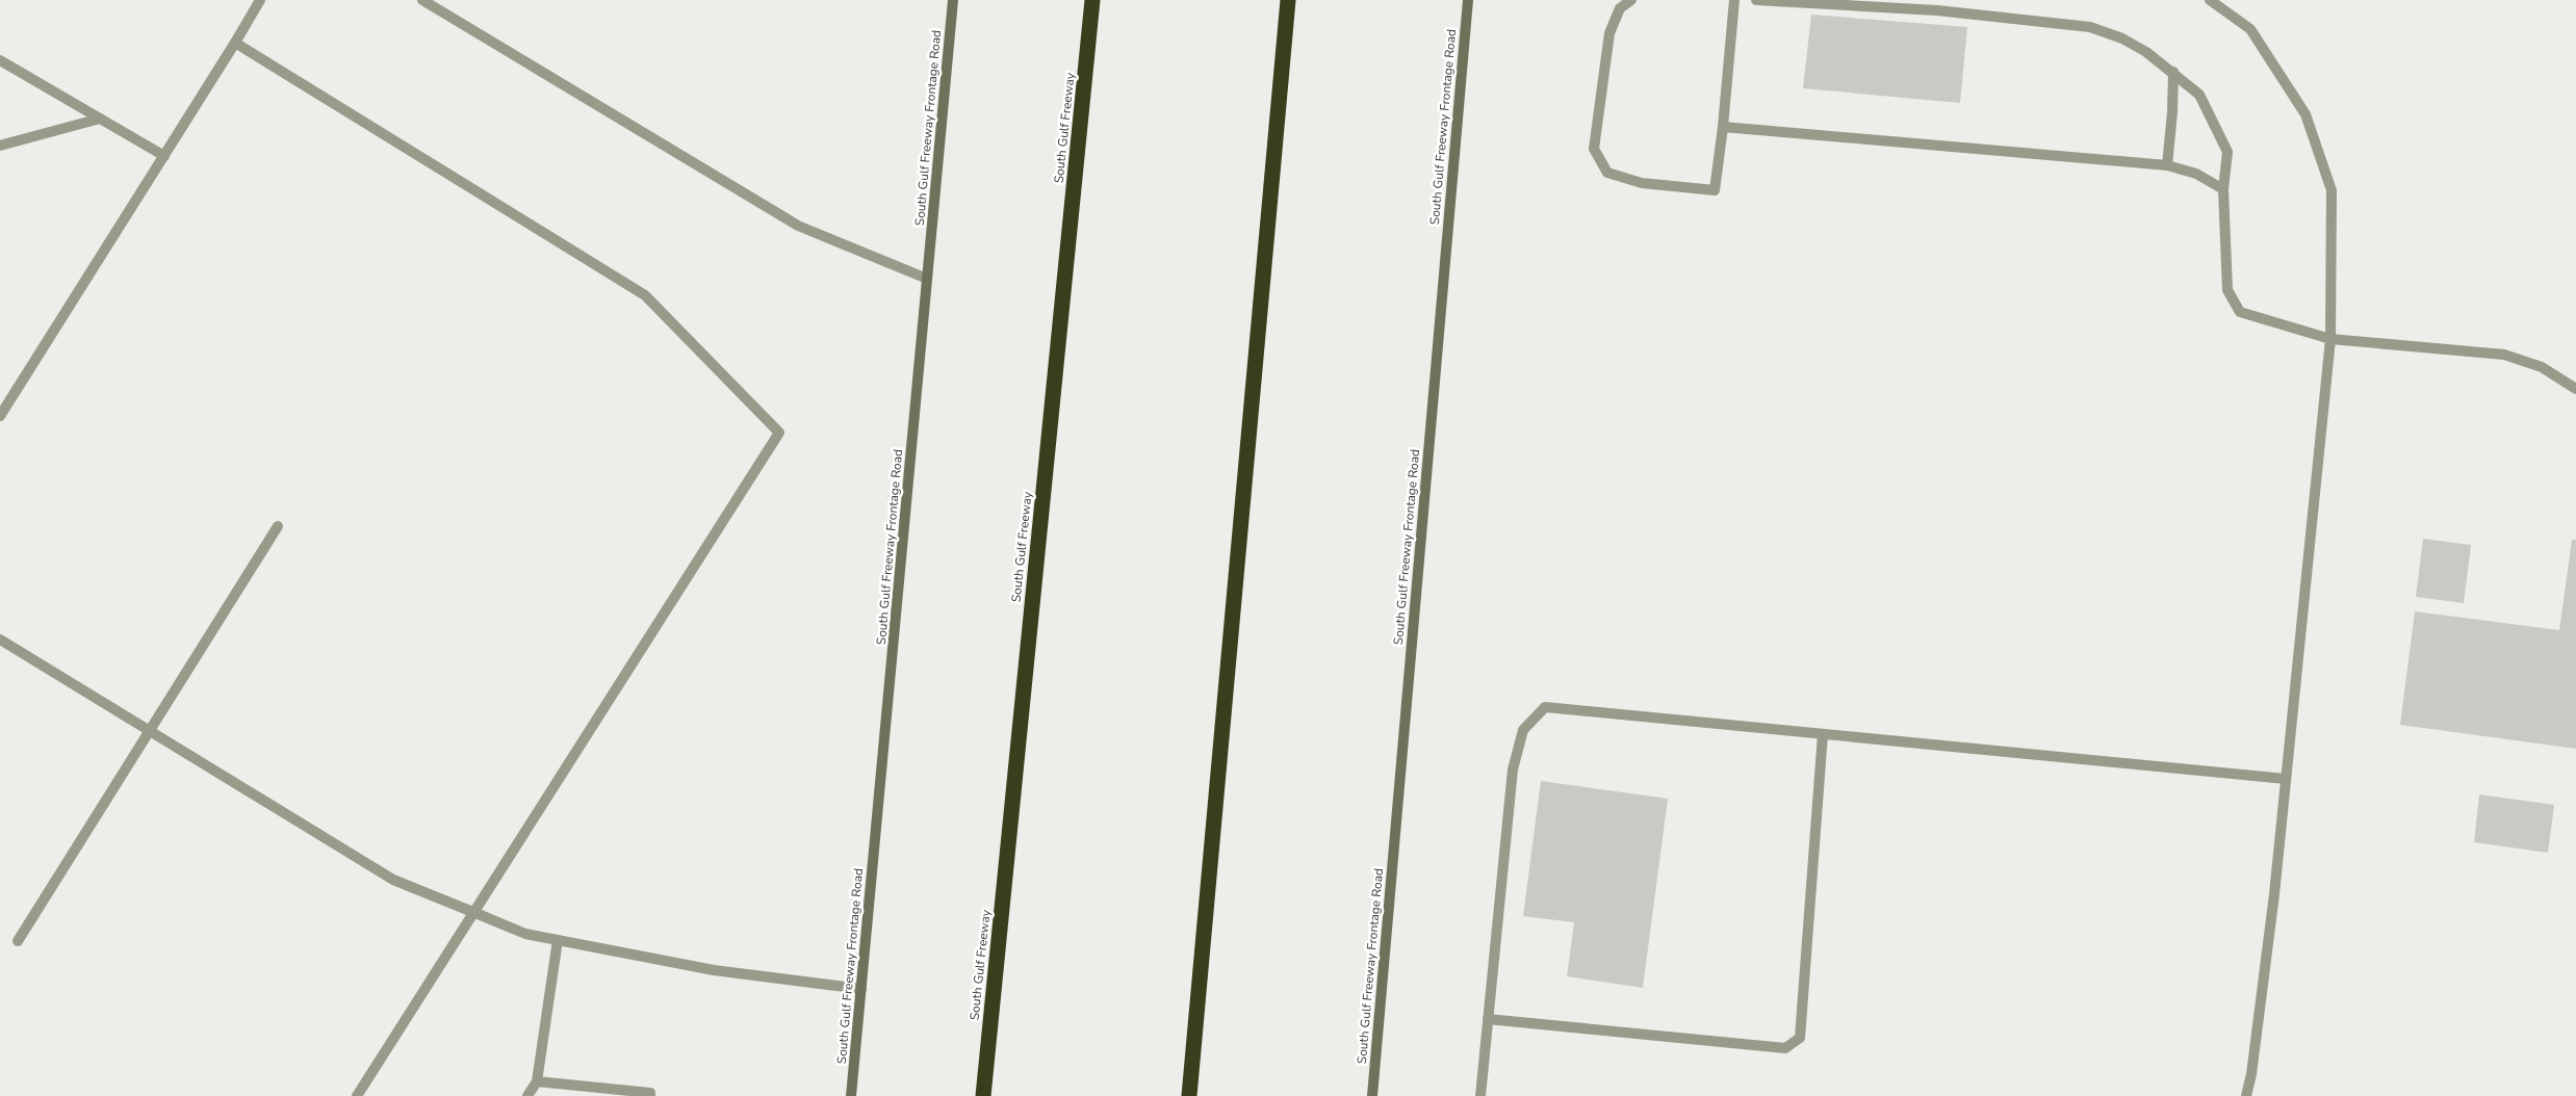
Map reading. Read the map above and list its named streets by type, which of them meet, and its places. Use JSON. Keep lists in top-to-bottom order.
{
  "streets": {
    "highway": ["South Gulf Freeway"],
    "main road": ["South Gulf Freeway Frontage Road"]
  }
}
